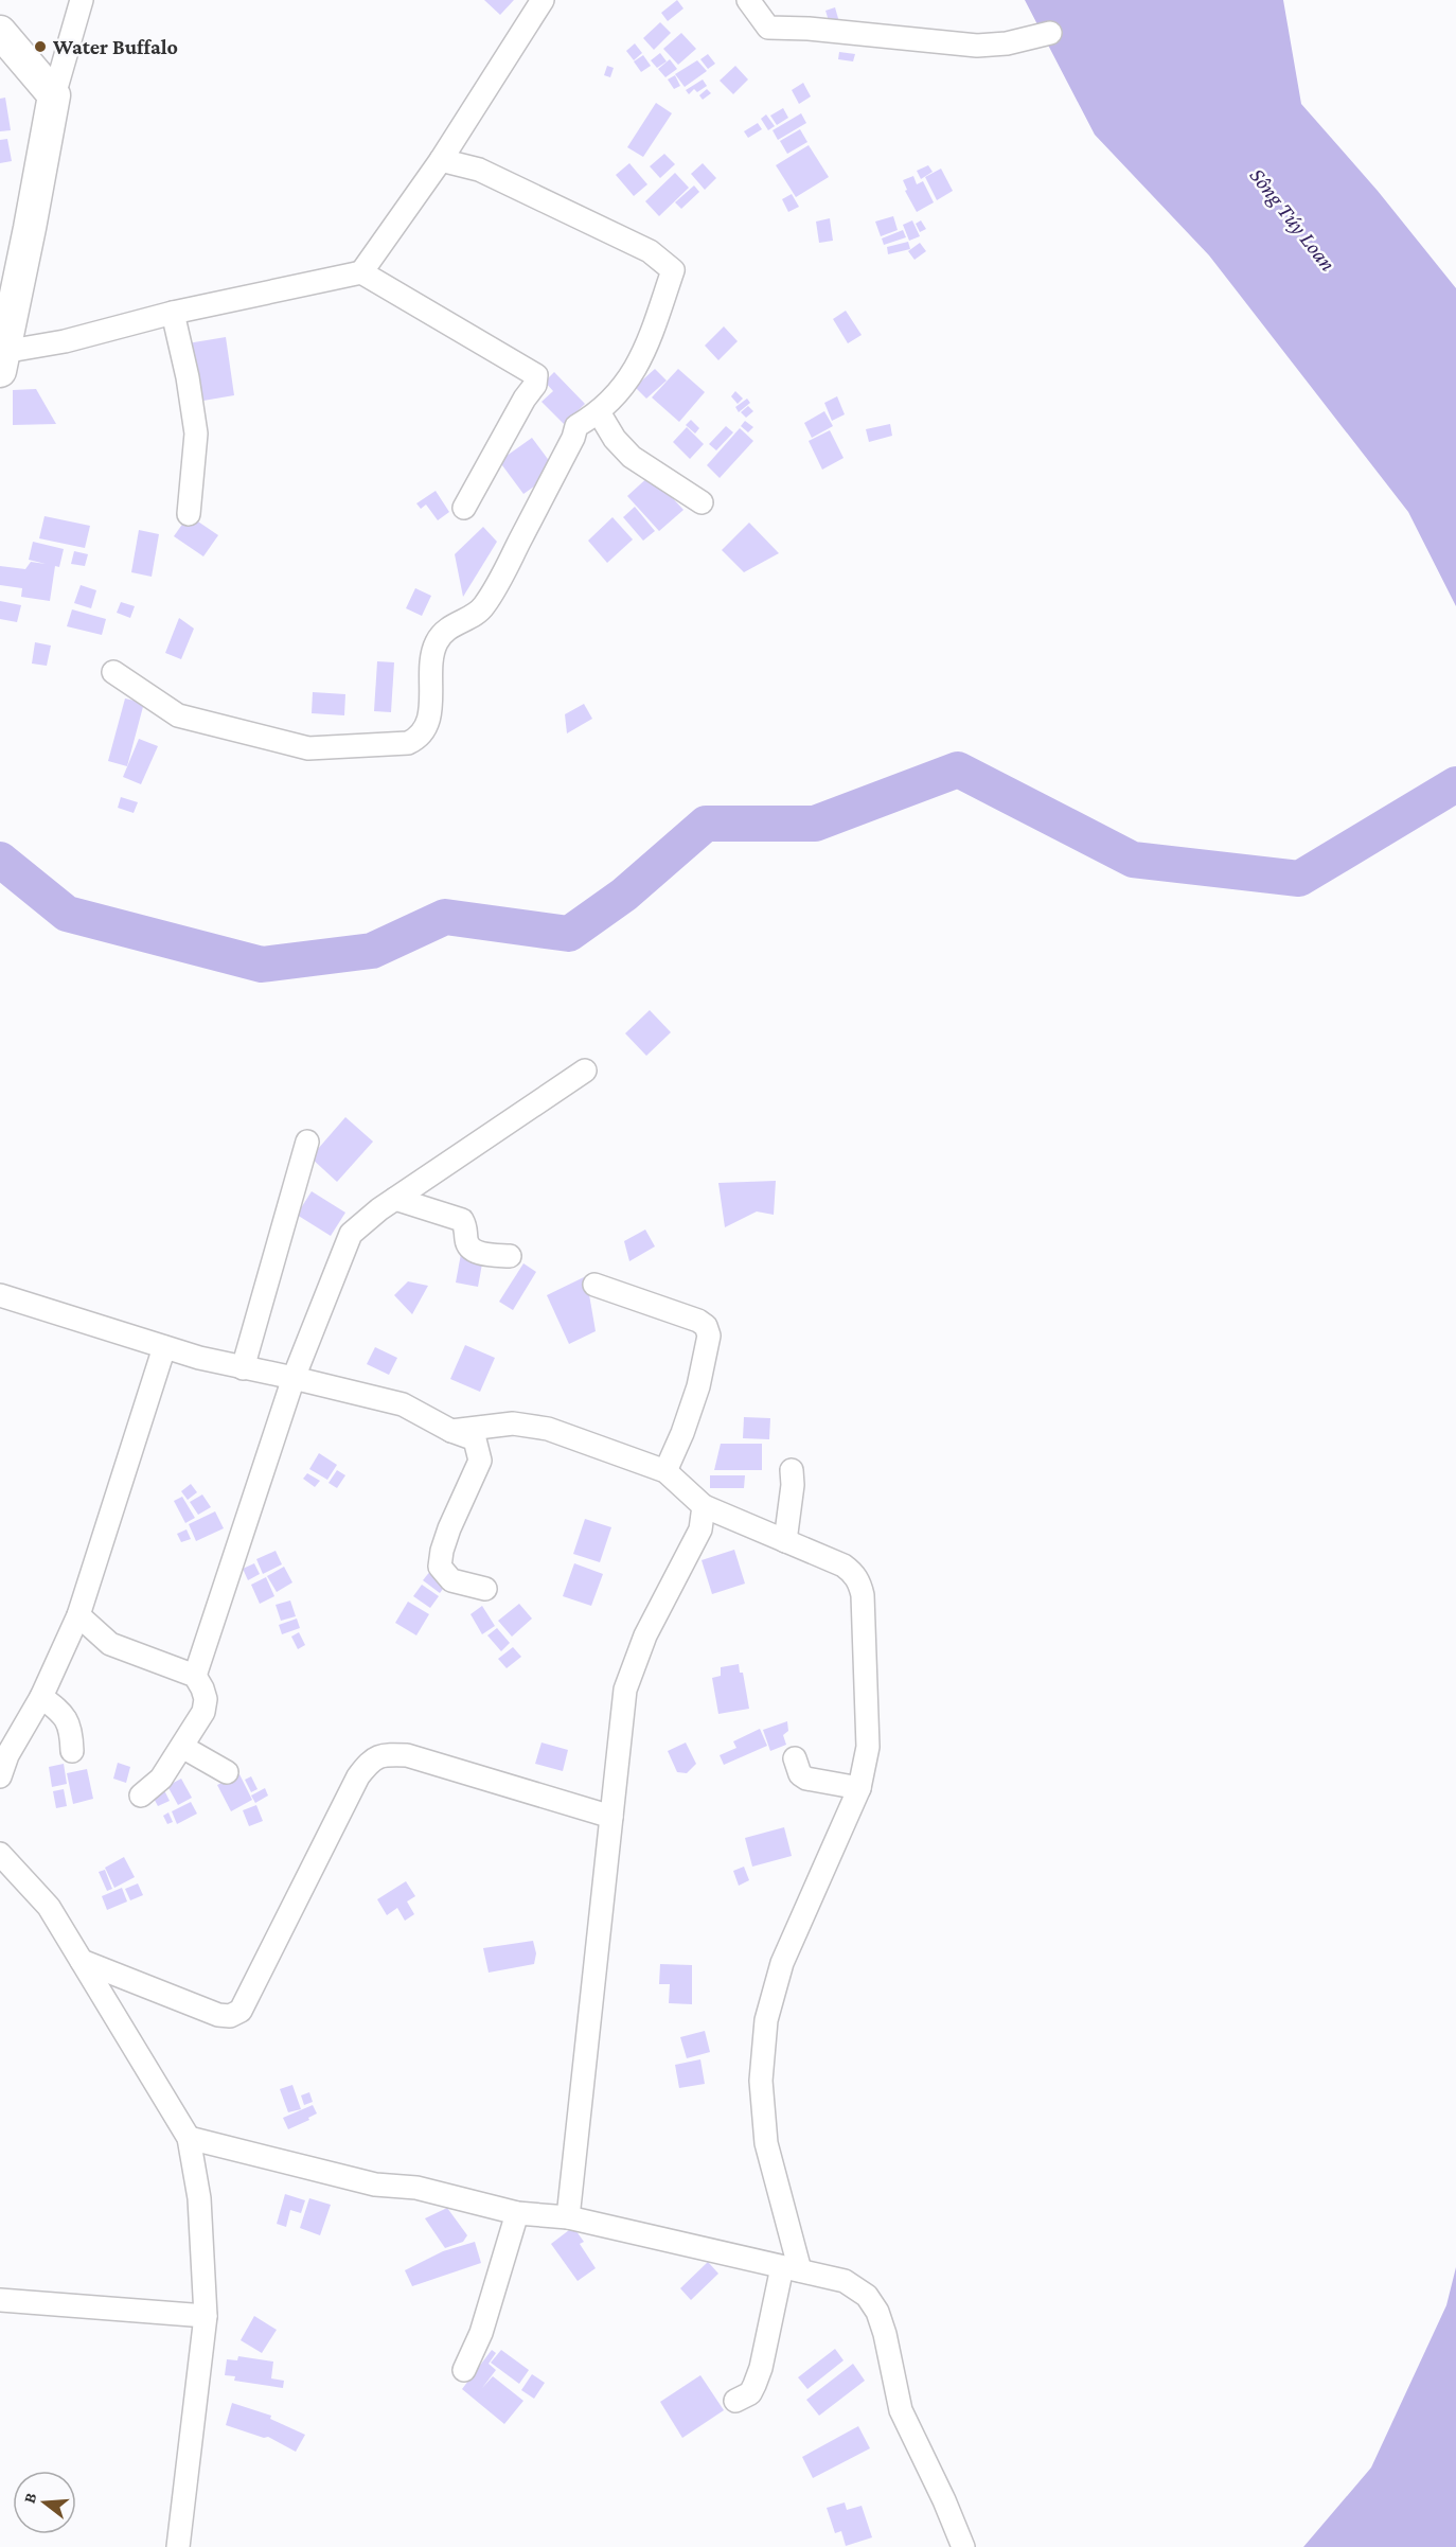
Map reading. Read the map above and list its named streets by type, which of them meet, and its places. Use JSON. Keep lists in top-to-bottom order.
{
  "water": ["Sông Túy Loan"],
  "places": ["Water Buffalo"],
  "north": "left"
}
